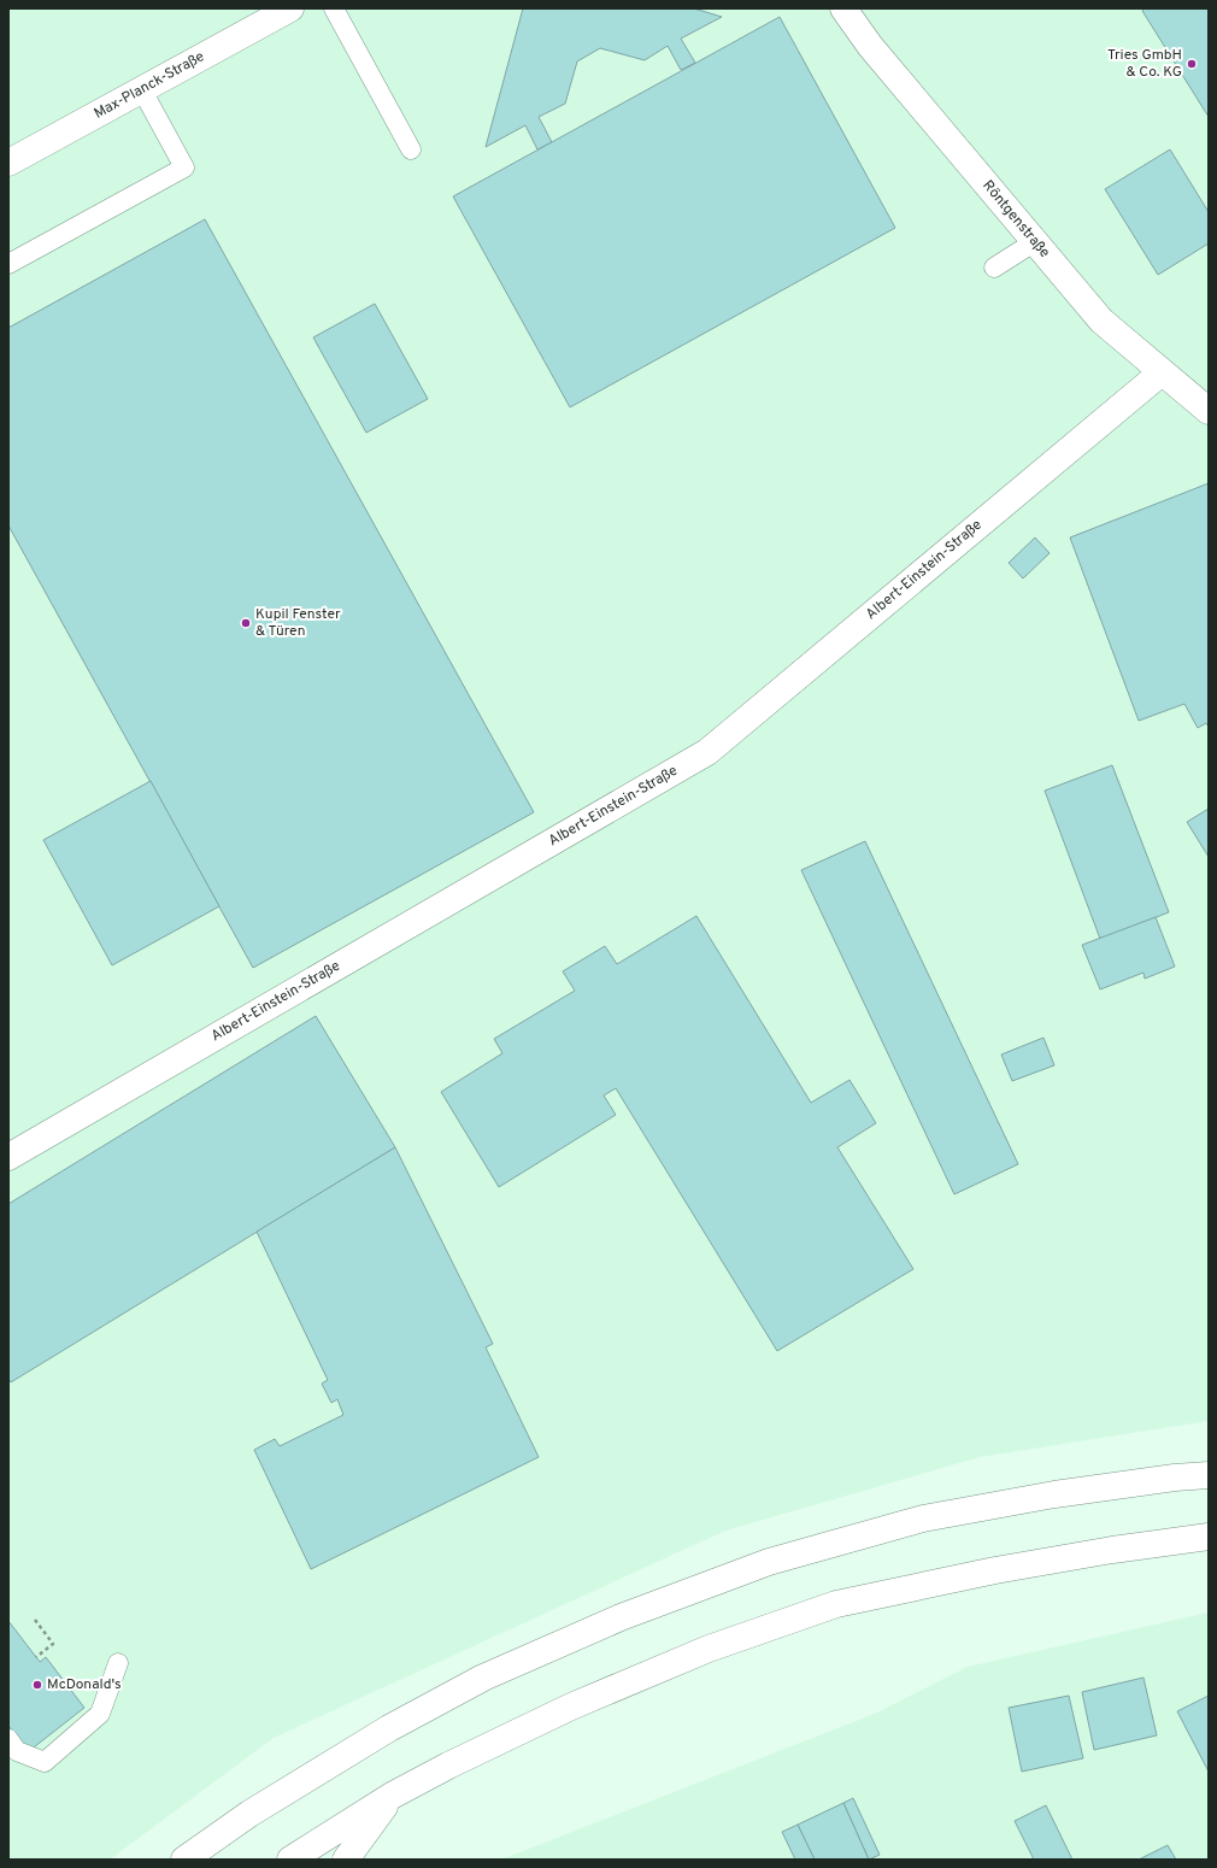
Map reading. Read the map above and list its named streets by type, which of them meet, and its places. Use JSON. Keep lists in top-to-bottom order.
{
  "streets": {
    "street": ["Max-Planck-Straße", "Röntgenstraße", "Albert-Einstein-Straße"]
  },
  "crossings": [
    ["Röntgenstraße", "Albert-Einstein-Straße"]
  ],
  "places": ["Tries GmbH & Co. KG", "Kupil Fenster & Türen", "McDonald's"]
}
